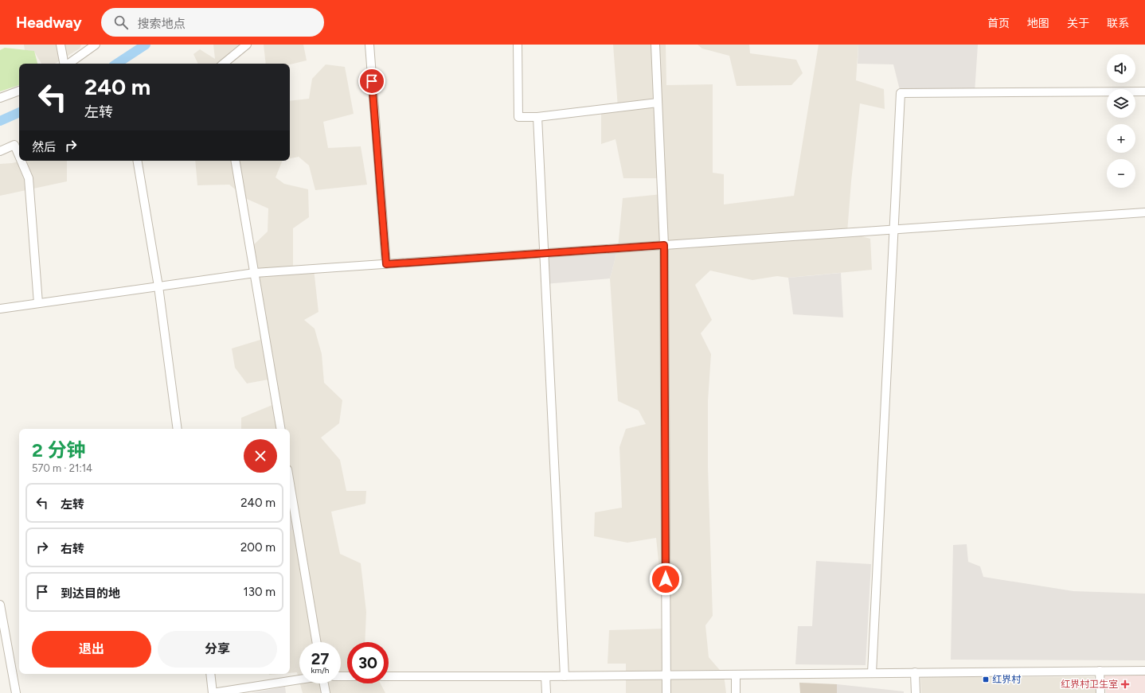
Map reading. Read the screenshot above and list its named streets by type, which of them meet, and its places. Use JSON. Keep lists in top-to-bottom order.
{
  "places": {
    "transit": ["红界村"],
    "health": ["红界村卫生室"]
  },
  "page": {
    "header": "Headway",
    "search": "搜索地点",
    "nav": [
      "首页",
      "地图",
      "关于",
      "联系"
    ],
    "map_buttons": ["+", "−"],
    "turn": ["240 m", "左转"],
    "then": "然后",
    "heading": ["2 分钟", "570 m · 21:14"],
    "list": [
      {
        "name": "左转",
        "value": "240 m"
      },
      {
        "name": "右转",
        "value": "200 m"
      },
      {
        "name": "到达目的地",
        "value": "130 m"
      }
    ],
    "buttons": ["退出", "分享"],
    "speed": "27 km/h",
    "limit": "30"
  }
}
